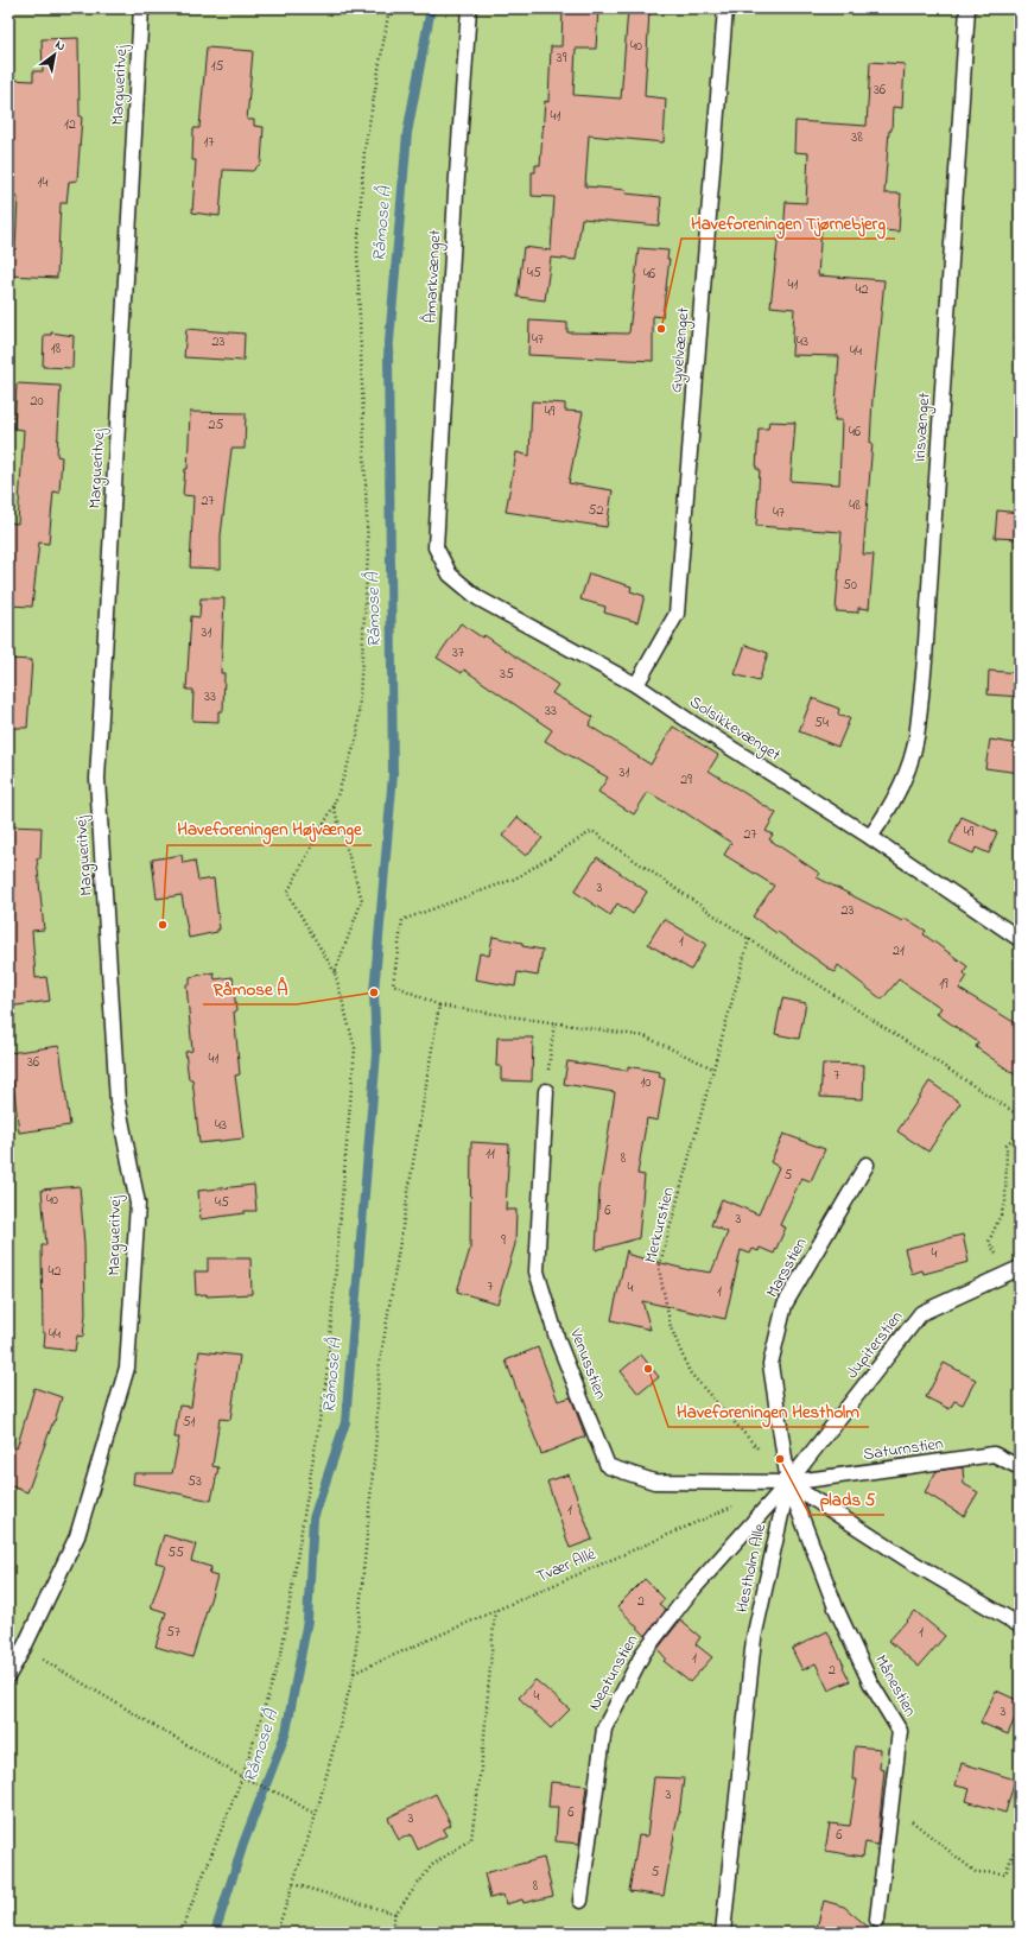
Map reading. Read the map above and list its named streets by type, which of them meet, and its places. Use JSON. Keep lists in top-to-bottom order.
{
  "streets": {
    "lane": [
      "Margueritvej",
      "Åmarkvænget",
      "Gyvelvænget",
      "Irisvænget",
      "Solsikkevænget",
      "Marsstien",
      "Jupiterstien",
      "Venusstien",
      "Saturnstien",
      "Hestholm Alle",
      "Neptunstien",
      "Månestien"
    ],
    "path": ["Merkurstien", "Tvær Allé"]
  },
  "crossings": [
    ["Åmarkvænget", "Solsikkevænget"],
    ["Gyvelvænget", "Solsikkevænget"],
    ["Irisvænget", "Solsikkevænget"],
    ["Marsstien", "Jupiterstien"],
    ["Marsstien", "Venusstien"],
    ["Marsstien", "Saturnstien"],
    ["Marsstien", "Hestholm Alle"],
    ["Marsstien", "Neptunstien"],
    ["Marsstien", "Månestien"],
    ["Jupiterstien", "Venusstien"],
    ["Jupiterstien", "Saturnstien"],
    ["Jupiterstien", "Hestholm Alle"],
    ["Jupiterstien", "Neptunstien"],
    ["Jupiterstien", "Månestien"],
    ["Venusstien", "Saturnstien"],
    ["Venusstien", "Hestholm Alle"],
    ["Venusstien", "Neptunstien"],
    ["Venusstien", "Månestien"],
    ["Saturnstien", "Hestholm Alle"],
    ["Saturnstien", "Neptunstien"],
    ["Saturnstien", "Månestien"],
    ["Hestholm Alle", "Neptunstien"],
    ["Hestholm Alle", "Månestien"],
    ["Neptunstien", "Månestien"]
  ],
  "water": ["Råmose Å"],
  "places": [
    "Haveforeningen Tjørnebjerg",
    "Haveforeningen Højvænge",
    "Råmose Å",
    "Haveforeningen Hestholm",
    "plads 5"
  ],
  "house_numbers": [
    "40",
    "39",
    "15",
    "36",
    "41",
    "12",
    "38",
    "17",
    "14",
    "45",
    "46",
    "41",
    "42",
    "47",
    "23",
    "43",
    "18",
    "44",
    "20",
    "49",
    "25",
    "46",
    "27",
    "48",
    "52",
    "47",
    "50",
    "31",
    "37",
    "35",
    "33",
    "33",
    "54",
    "31",
    "29",
    "49",
    "27",
    "3",
    "23",
    "1",
    "21",
    "19",
    "41",
    "36",
    "7",
    "10",
    "43",
    "11",
    "8",
    "5",
    "40",
    "45",
    "6",
    "3",
    "9",
    "4",
    "42",
    "7",
    "4",
    "1",
    "44",
    "51",
    "53",
    "1",
    "55",
    "2",
    "57",
    "1",
    "1",
    "2",
    "4",
    "3",
    "3",
    "6",
    "3",
    "6",
    "5",
    "8"
  ],
  "north": "top right"
}
